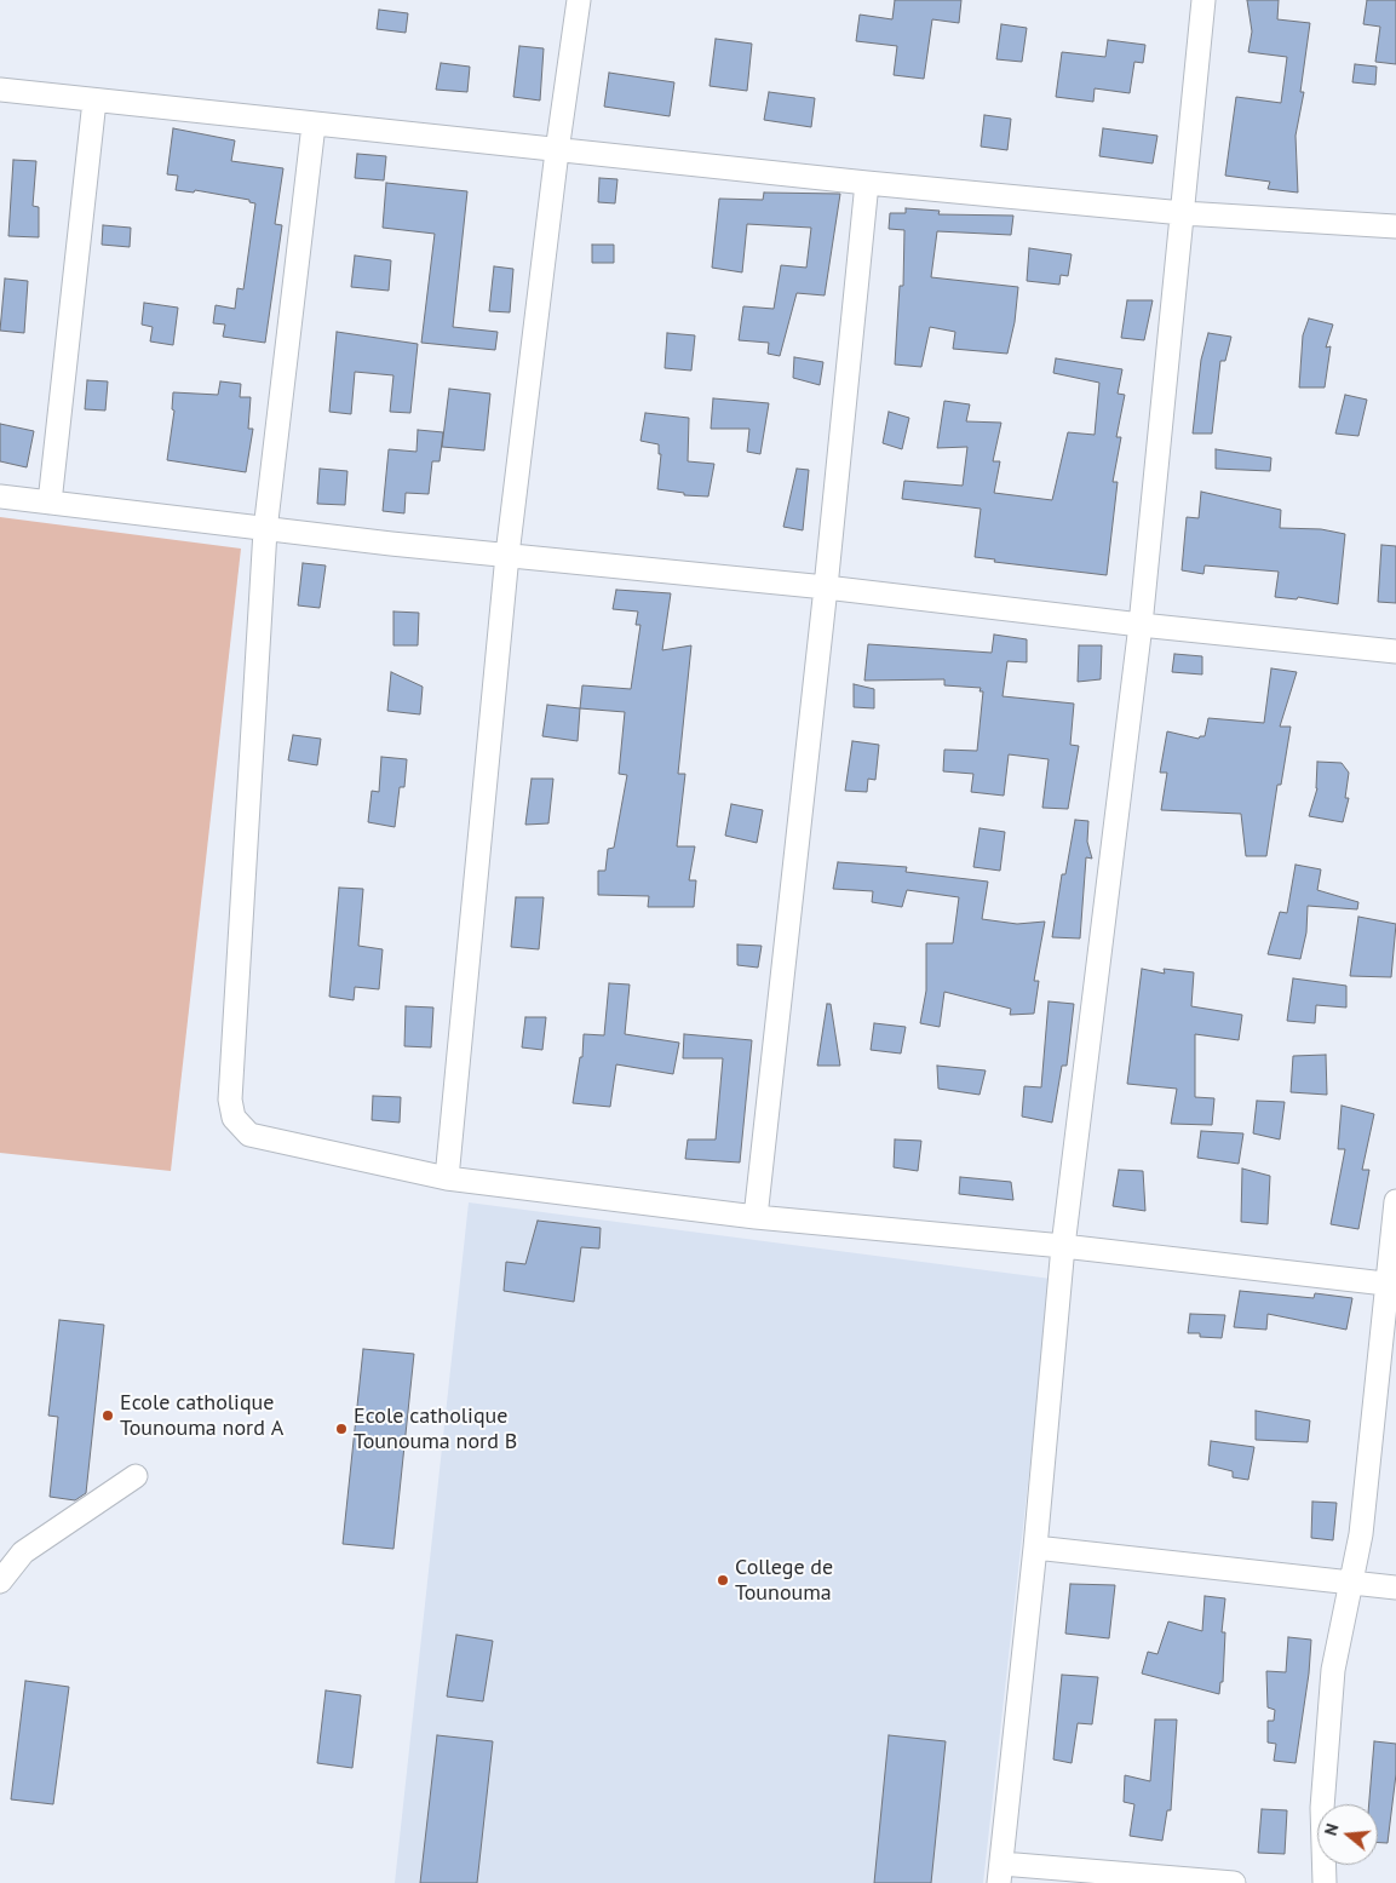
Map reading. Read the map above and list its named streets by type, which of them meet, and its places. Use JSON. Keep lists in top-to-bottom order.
{
  "places": ["Ecole catholique Tounouma nord A", "Ecole catholique Tounouma nord B", "College de Tounouma"],
  "north": "left"
}
